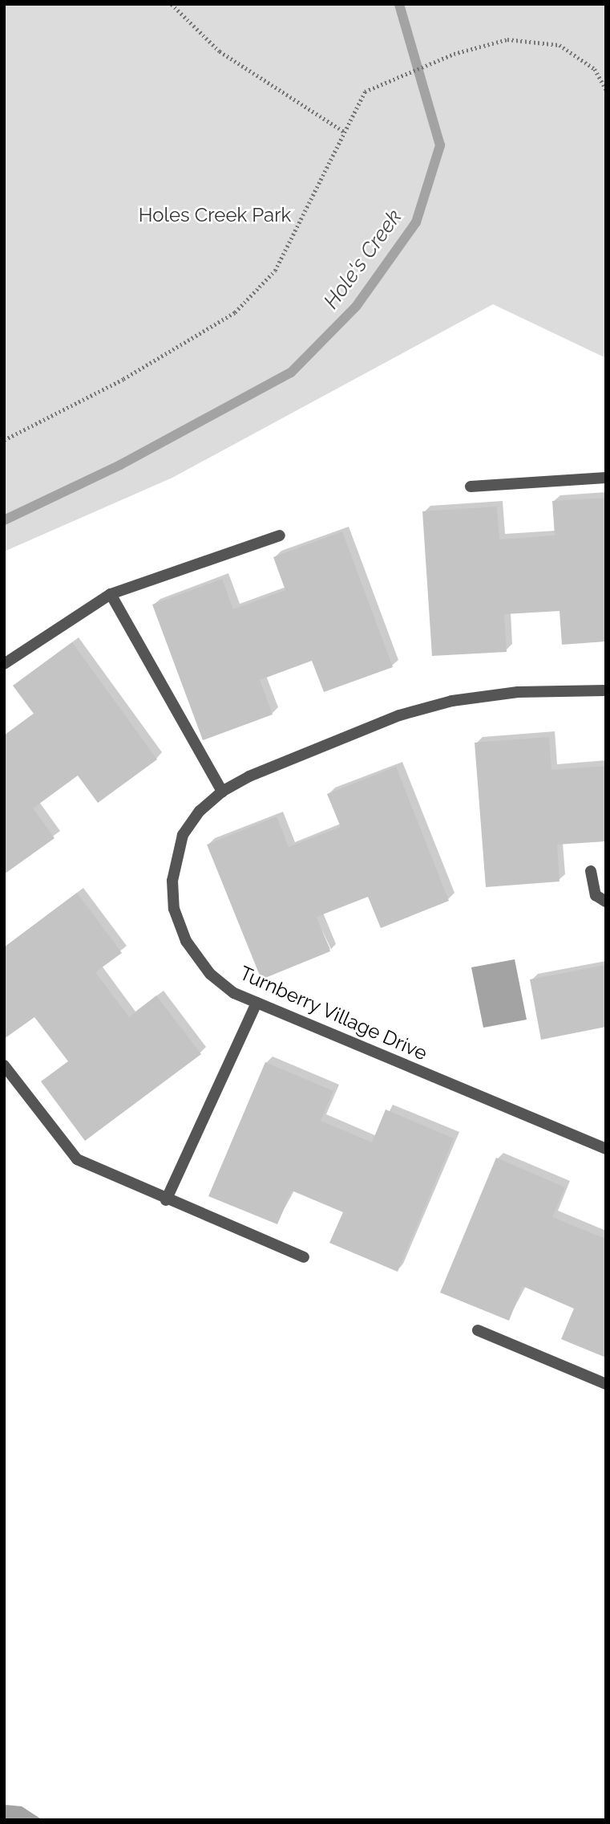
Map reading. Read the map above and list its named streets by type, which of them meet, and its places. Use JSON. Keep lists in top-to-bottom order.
{
  "streets": {
    "street": ["Turnberry Village Drive"]
  },
  "water": ["Hole's Creek"],
  "parks": ["Holes Creek Park"]
}
